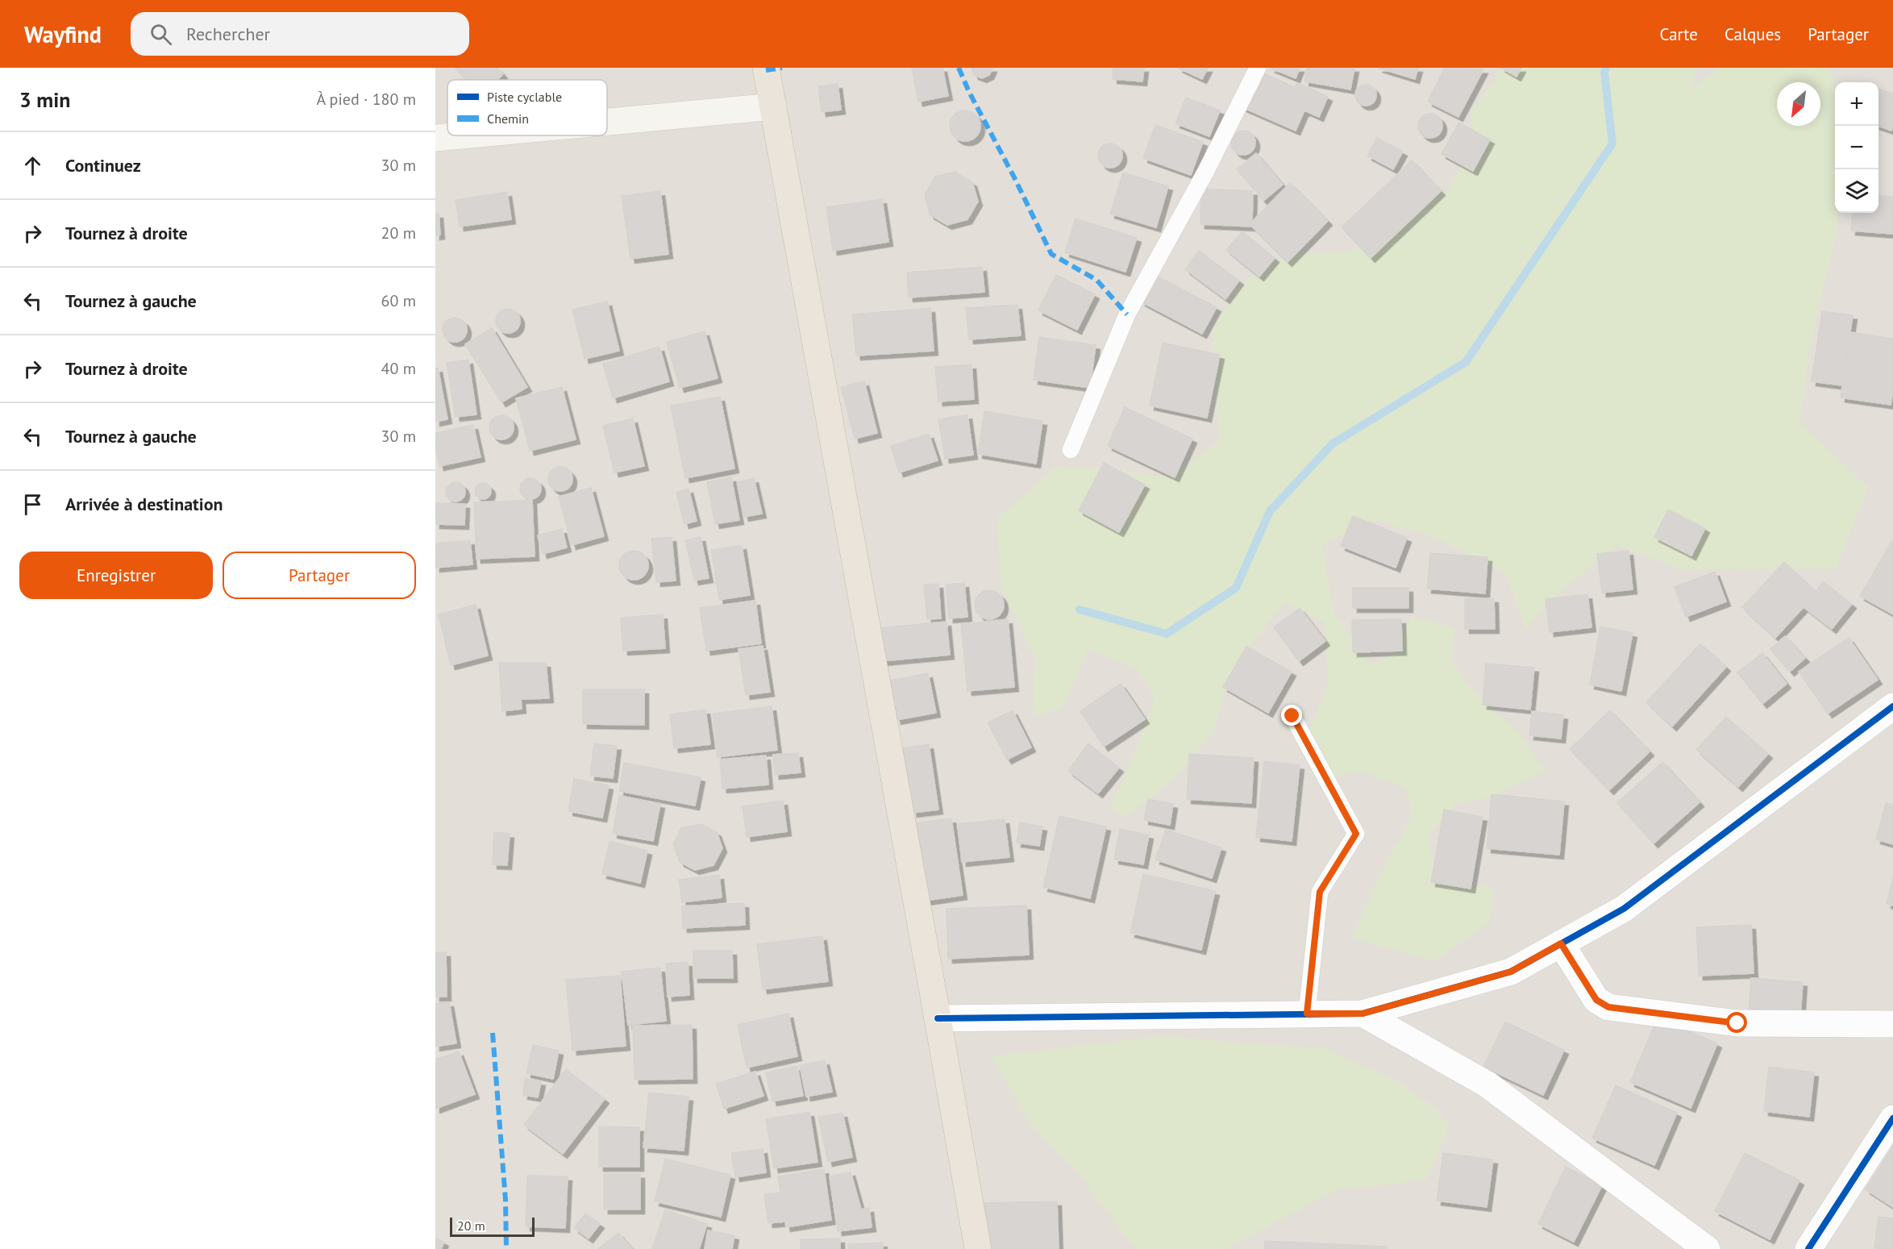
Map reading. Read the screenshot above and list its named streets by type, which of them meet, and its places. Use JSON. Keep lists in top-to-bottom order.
{
  "legend": ["Piste cyclable", "Chemin"],
  "scale_bar": "20 m",
  "north": "bottom left",
  "page": {
    "header": "Wayfind",
    "search": "Rechercher",
    "nav": ["Carte", "Calques", "Partager"],
    "heading": ["3 min", "À pied · 180 m"],
    "map_buttons": ["+", "−"],
    "list": [
      ["Continuez", "30 m"],
      ["Tournez à droite", "20 m"],
      ["Tournez à gauche", "60 m"],
      ["Tournez à droite", "40 m"],
      ["Tournez à gauche", "30 m"],
      "Arrivée à destination"
    ],
    "buttons": ["Enregistrer", "Partager"],
    "scale": "20 m"
  }
}
